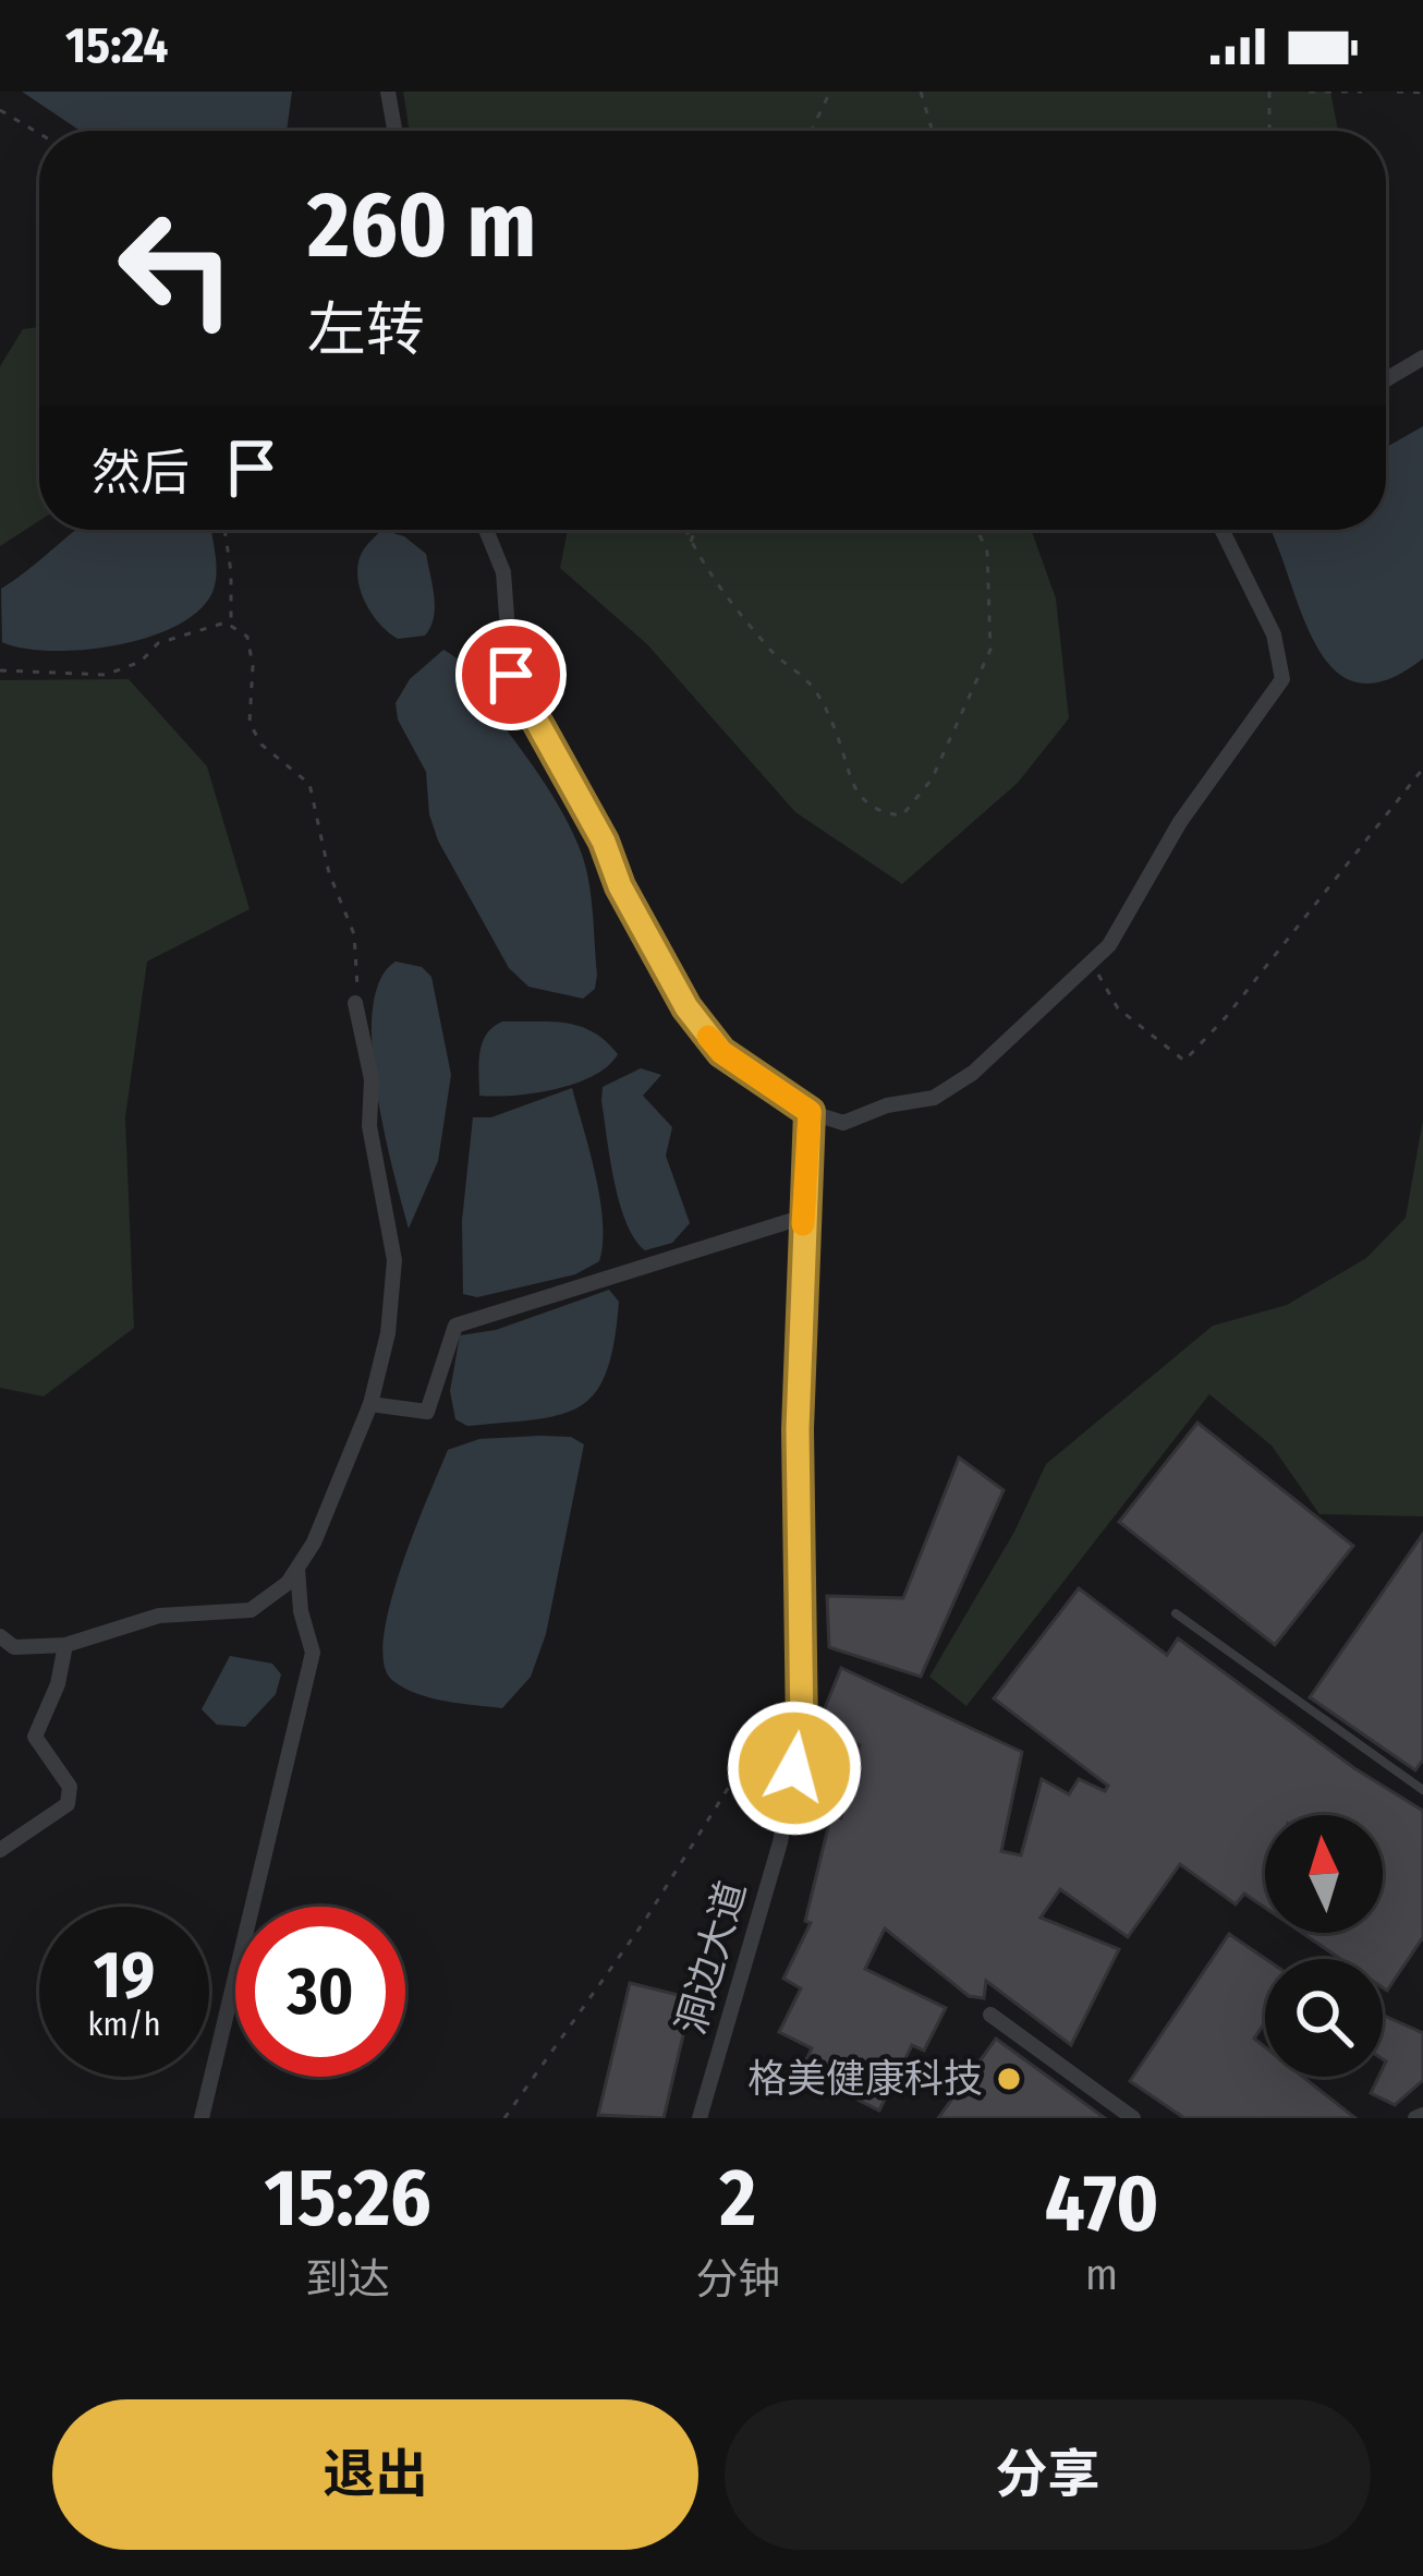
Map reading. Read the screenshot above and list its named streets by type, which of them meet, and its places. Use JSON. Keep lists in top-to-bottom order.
{
  "streets": {
    "street": ["洞边大道"]
  },
  "places": ["格美健康科技"],
  "north": "top",
  "page": {
    "status": "15:24",
    "turn": ["260 m", "左转"],
    "then": "然后",
    "speed": "19 km/h",
    "limit": "30",
    "eta": [
      "15:26",
      "到达",
      "2",
      "分钟",
      "470",
      "m"
    ],
    "buttons": ["退出", "分享"]
  }
}
